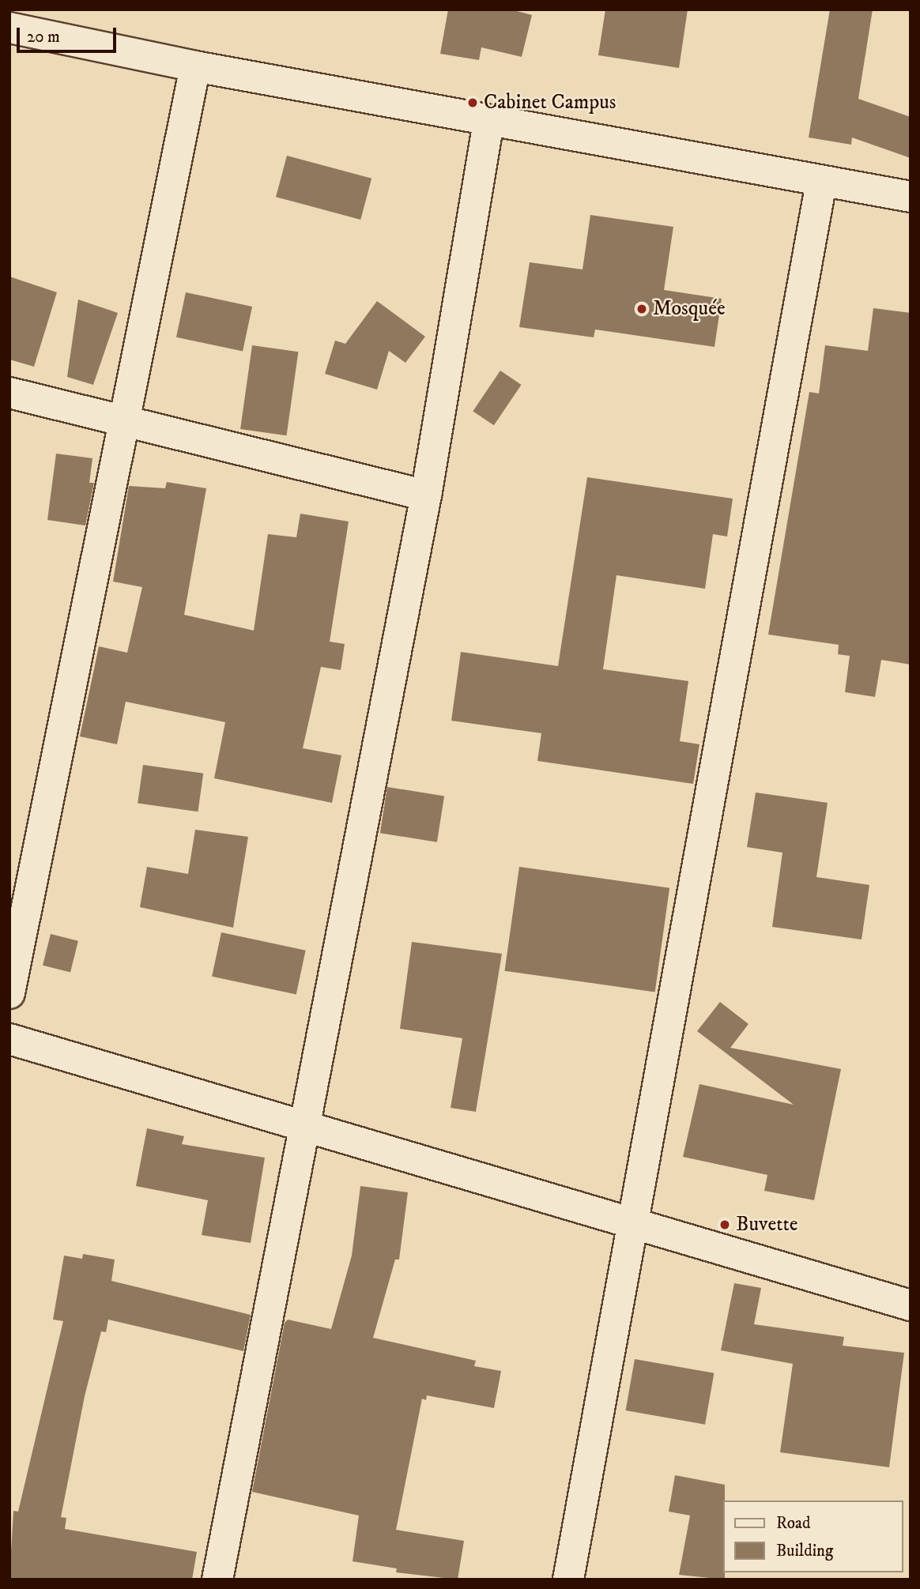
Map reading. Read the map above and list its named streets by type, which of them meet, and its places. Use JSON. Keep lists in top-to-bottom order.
{
  "places": ["Cabinet Campus", "Mosquée", "Buvette"],
  "legend": ["Road", "Building"],
  "scale_bar": "20 m"
}
